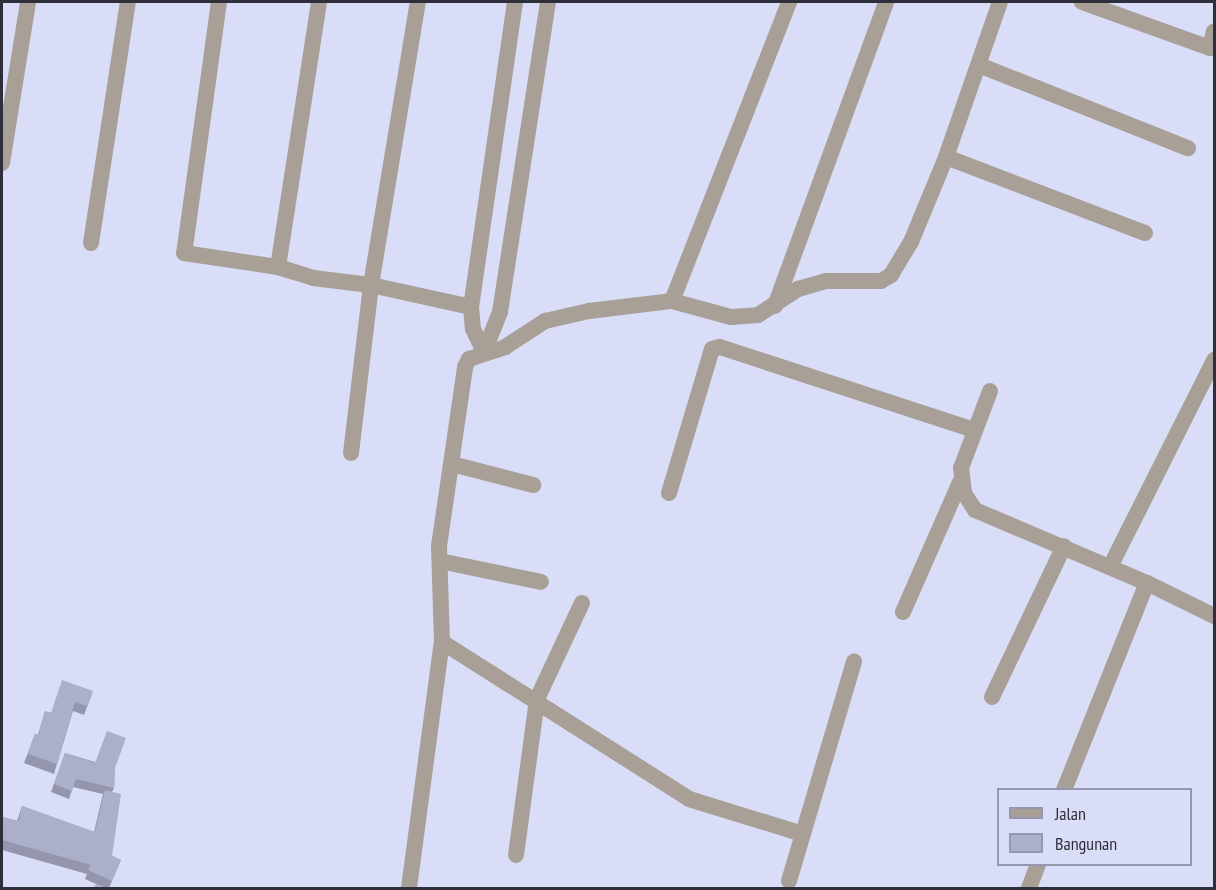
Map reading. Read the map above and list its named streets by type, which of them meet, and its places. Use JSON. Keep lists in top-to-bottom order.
{
  "legend": ["Jalan", "Bangunan"]
}
